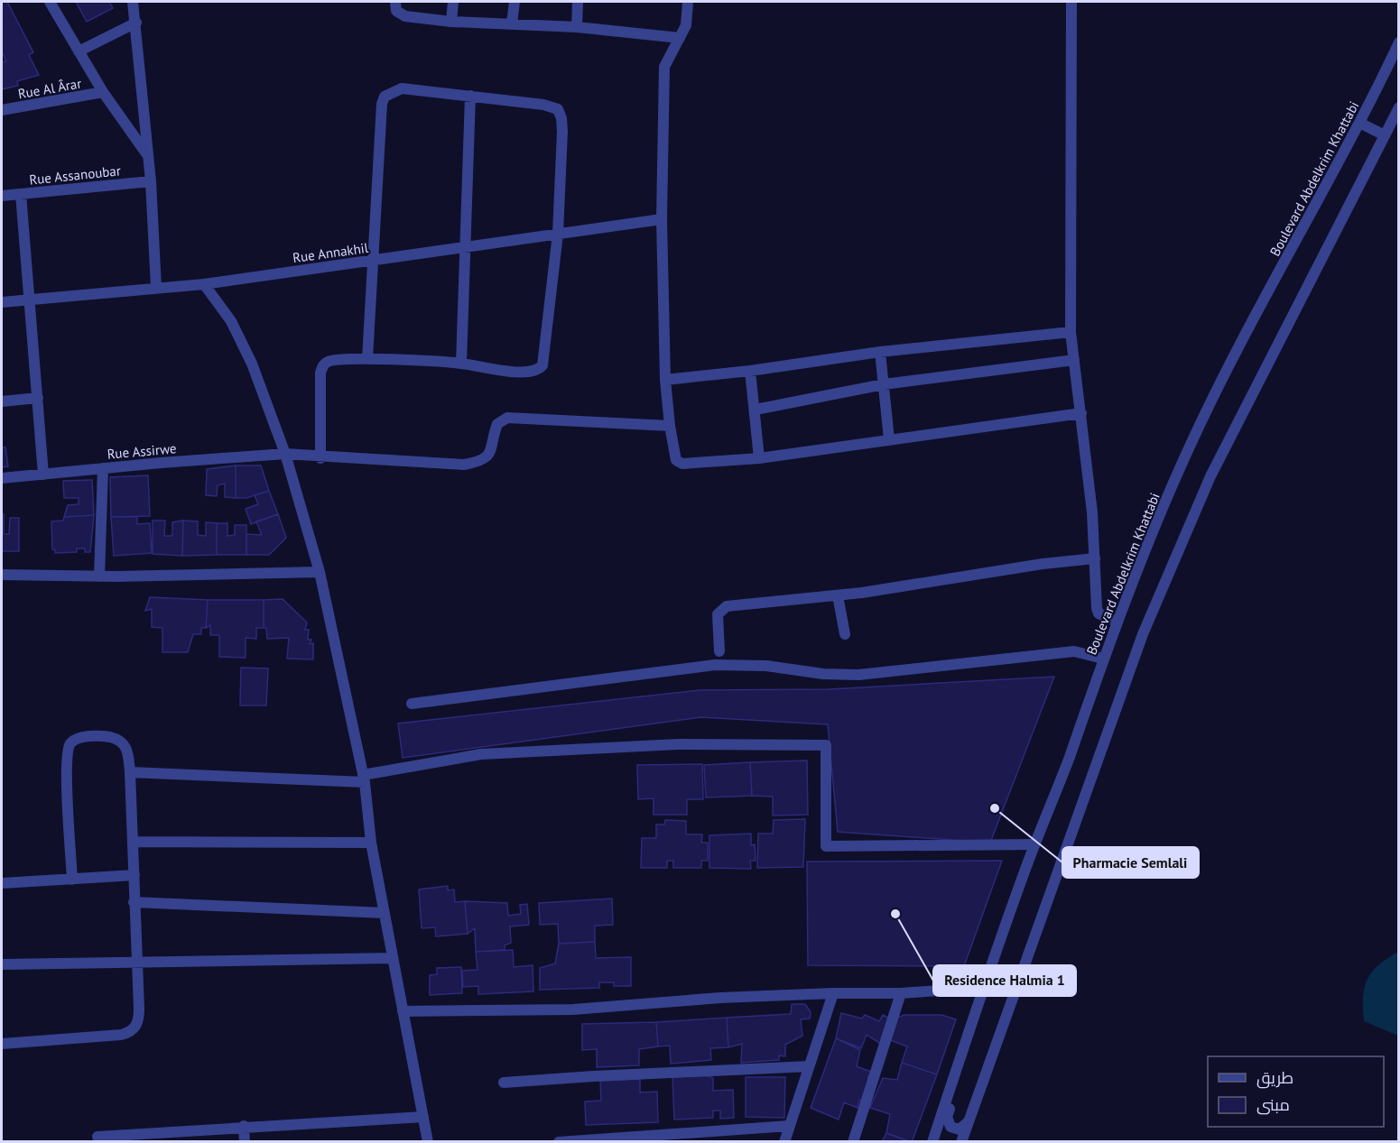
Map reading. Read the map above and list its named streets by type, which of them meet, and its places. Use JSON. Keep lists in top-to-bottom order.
{
  "streets": {
    "street": [
      "Rue Al Ârar",
      "Rue Assanoubar",
      "Boulevard Abdelkrim Khattabi",
      "Rue Annakhil",
      "Rue Assirwe"
    ]
  },
  "places": ["Pharmacie Semlali", "Residence Halmia 1"],
  "legend": ["طريق", "مبنى"]
}
